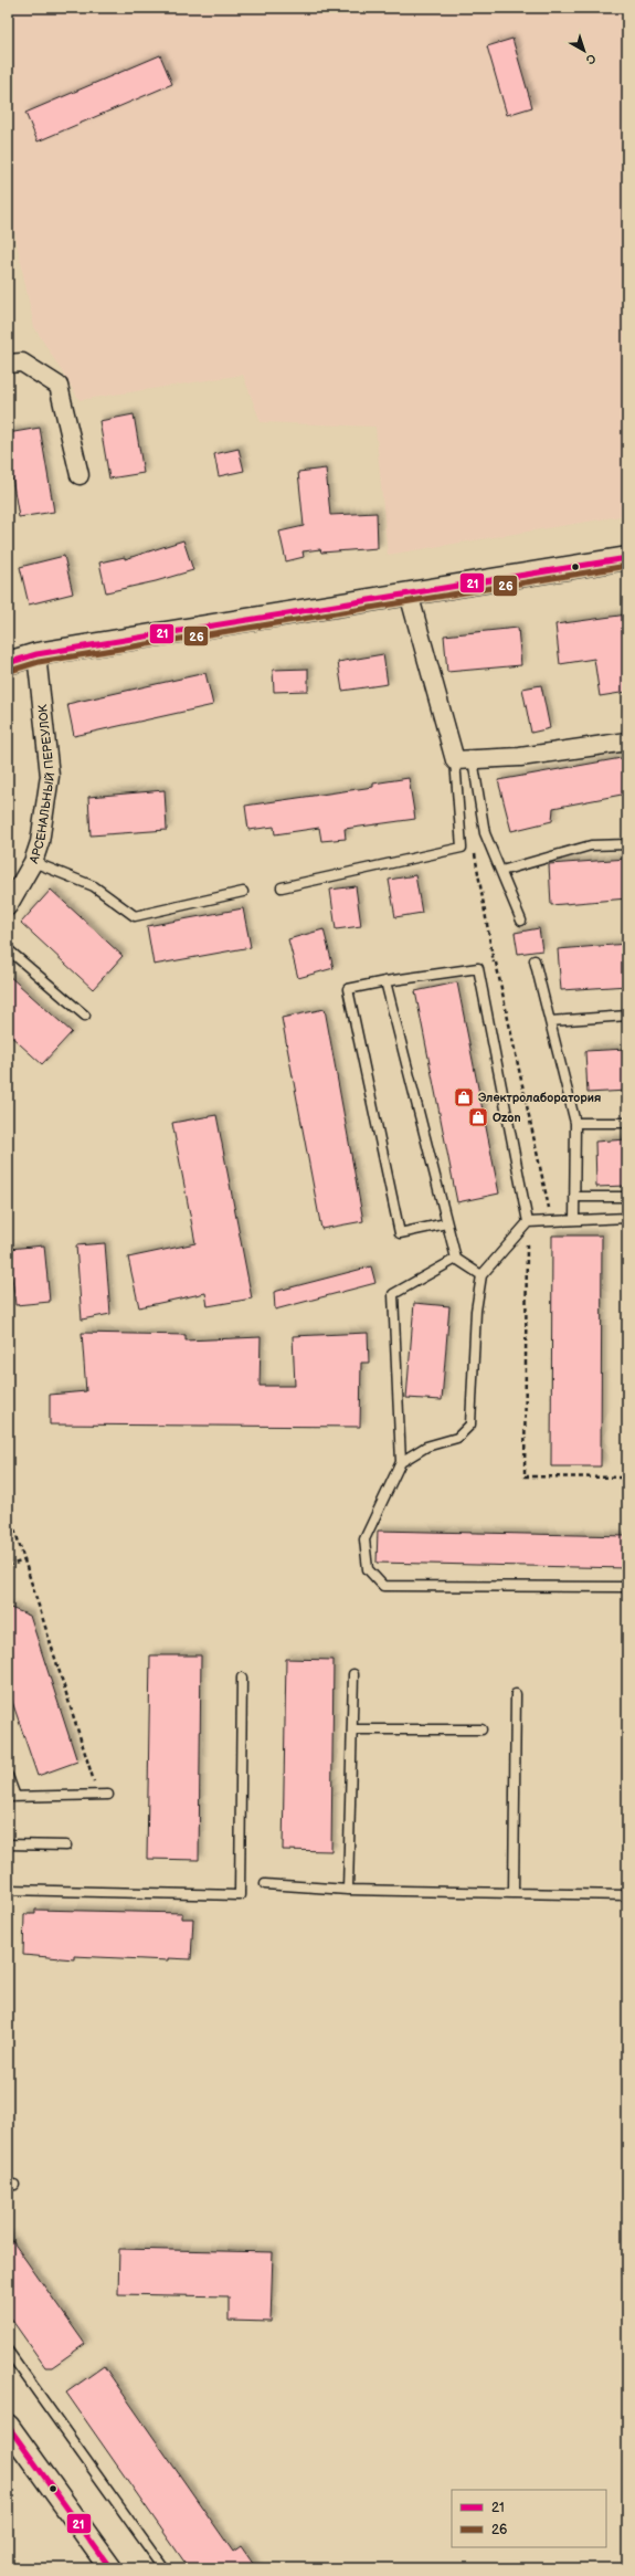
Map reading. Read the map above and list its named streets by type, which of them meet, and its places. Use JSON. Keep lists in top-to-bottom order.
{
  "streets": {
    "street": ["АРСЕНАЛЬНЫЙ ПЕРЕУЛОК"]
  },
  "places": {
    "shop": ["Электролаборатория", "Ozon"]
  },
  "lines": ["transit line 21", "transit line 26"],
  "legend": ["21", "26"],
  "north": "bottom right"
}
